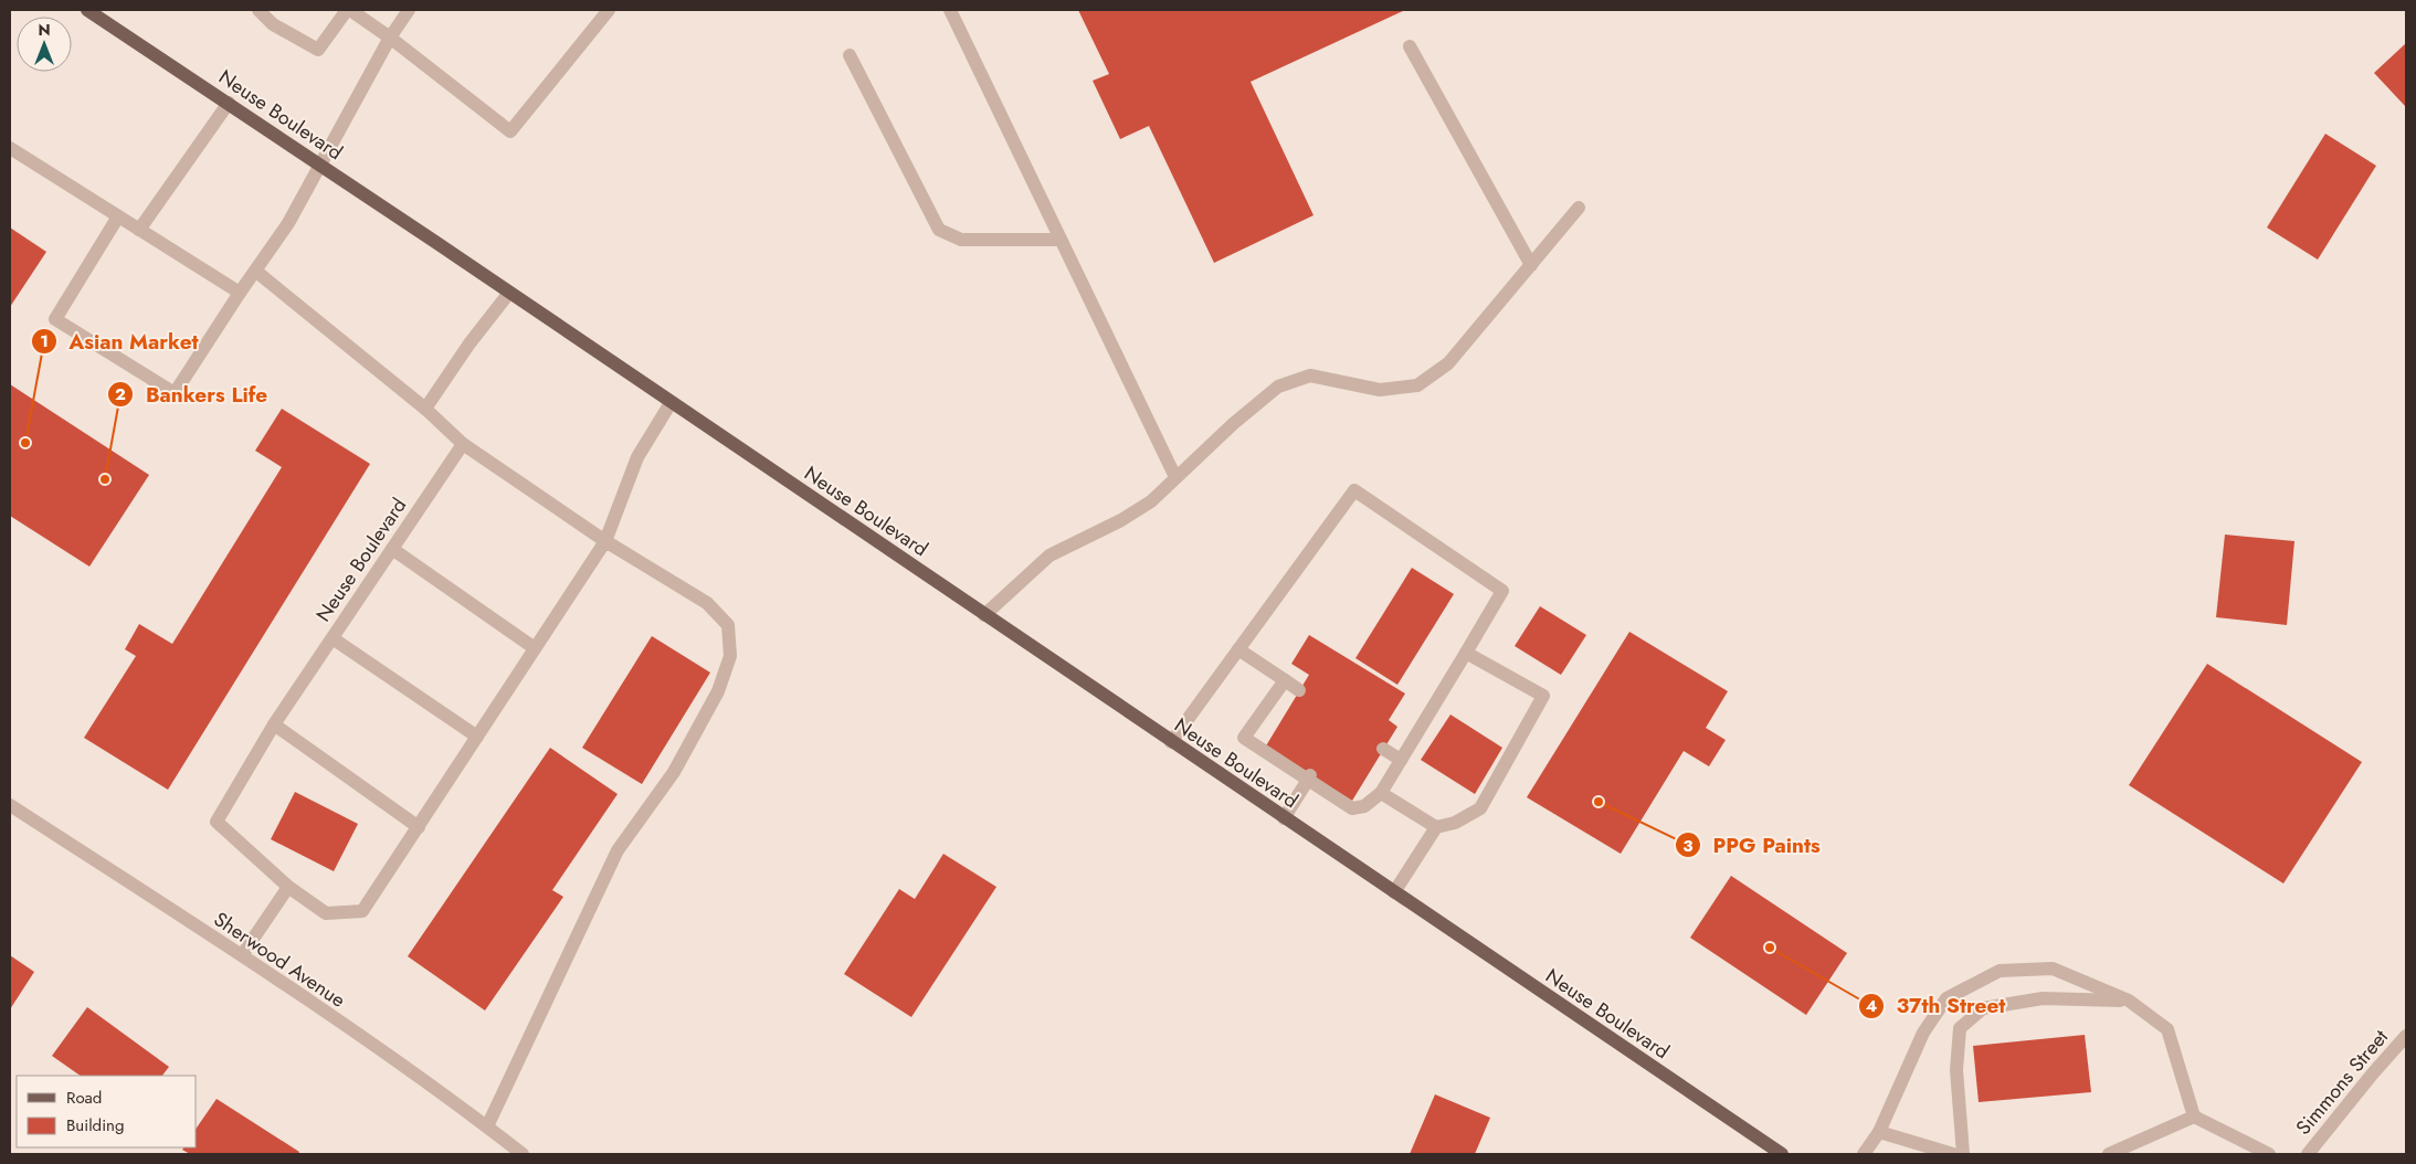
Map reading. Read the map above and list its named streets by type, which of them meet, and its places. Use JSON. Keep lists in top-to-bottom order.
{
  "streets": {
    "main road": ["Neuse Boulevard"],
    "street": ["Sherwood Avenue", "Simmons Street"]
  },
  "places": [
    "Asian Market",
    "Bankers Life",
    "PPG Paints",
    "37th Street"
  ],
  "legend": ["Road", "Building"],
  "north": "top"
}
